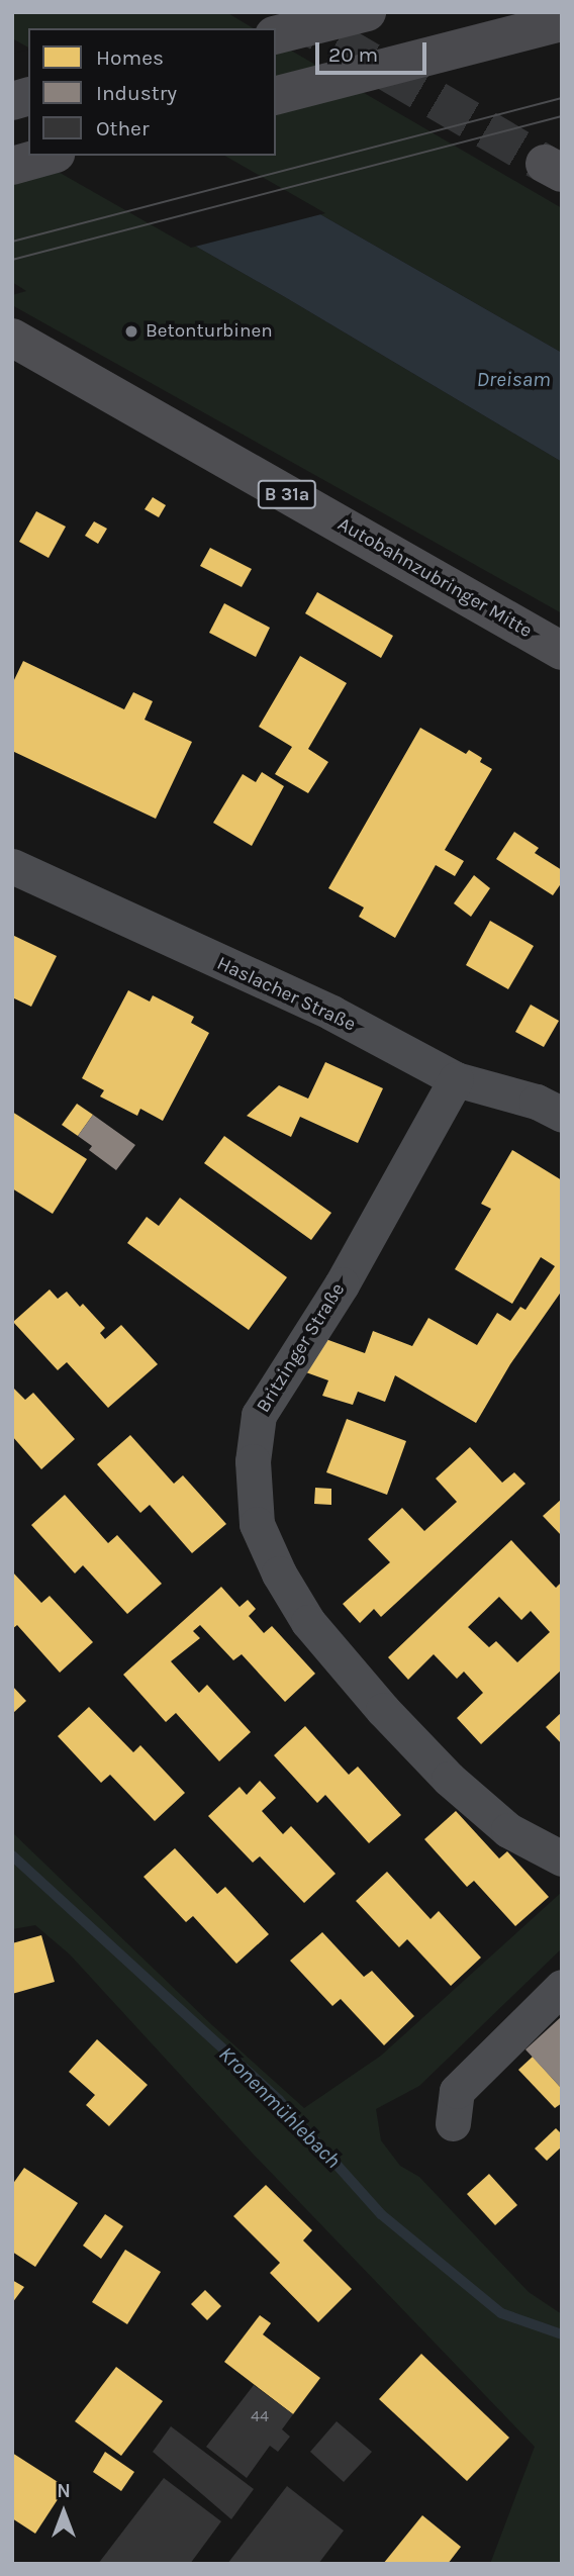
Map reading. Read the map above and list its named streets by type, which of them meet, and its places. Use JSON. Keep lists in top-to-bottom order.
{
  "streets": {
    "highway": ["B 31a", "Autobahnzubringer Mitte"],
    "street": ["Haslacher Straße", "Britzinger Straße"]
  },
  "crossings": [
    ["Haslacher Straße", "Britzinger Straße"]
  ],
  "water": ["Dreisam", "Kronenmühlebach"],
  "places": ["Betonturbinen"],
  "house_numbers": ["44"],
  "legend": ["Homes", "Industry", "Other"],
  "scale_bar": "20 m",
  "north": "top"
}
